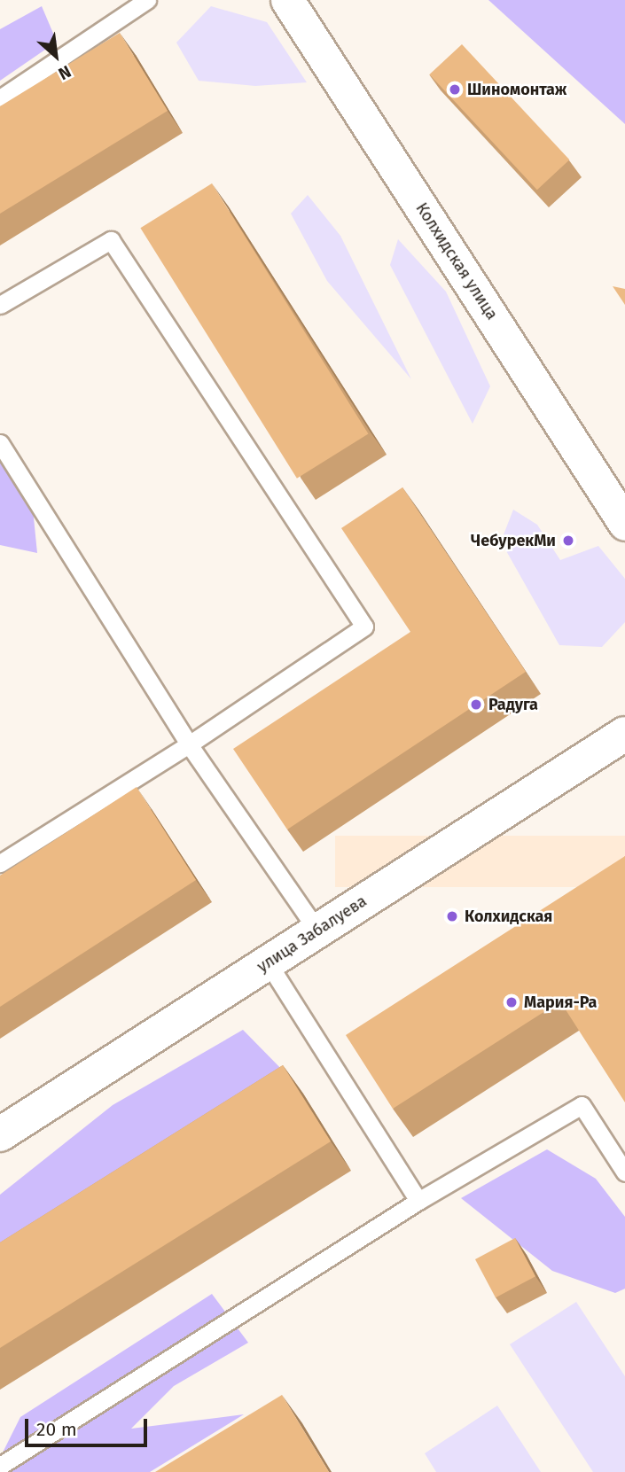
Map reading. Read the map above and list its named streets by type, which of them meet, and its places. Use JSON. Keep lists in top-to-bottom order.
{
  "streets": {
    "street": ["Колхидская улица", "улица Забалуева"]
  },
  "places": [
    "Шиномонтаж",
    "ЧебурекМи",
    "Радуга",
    "Колхидская",
    "Мария-Ра"
  ],
  "scale_bar": "20 m",
  "north": "bottom right"
}
